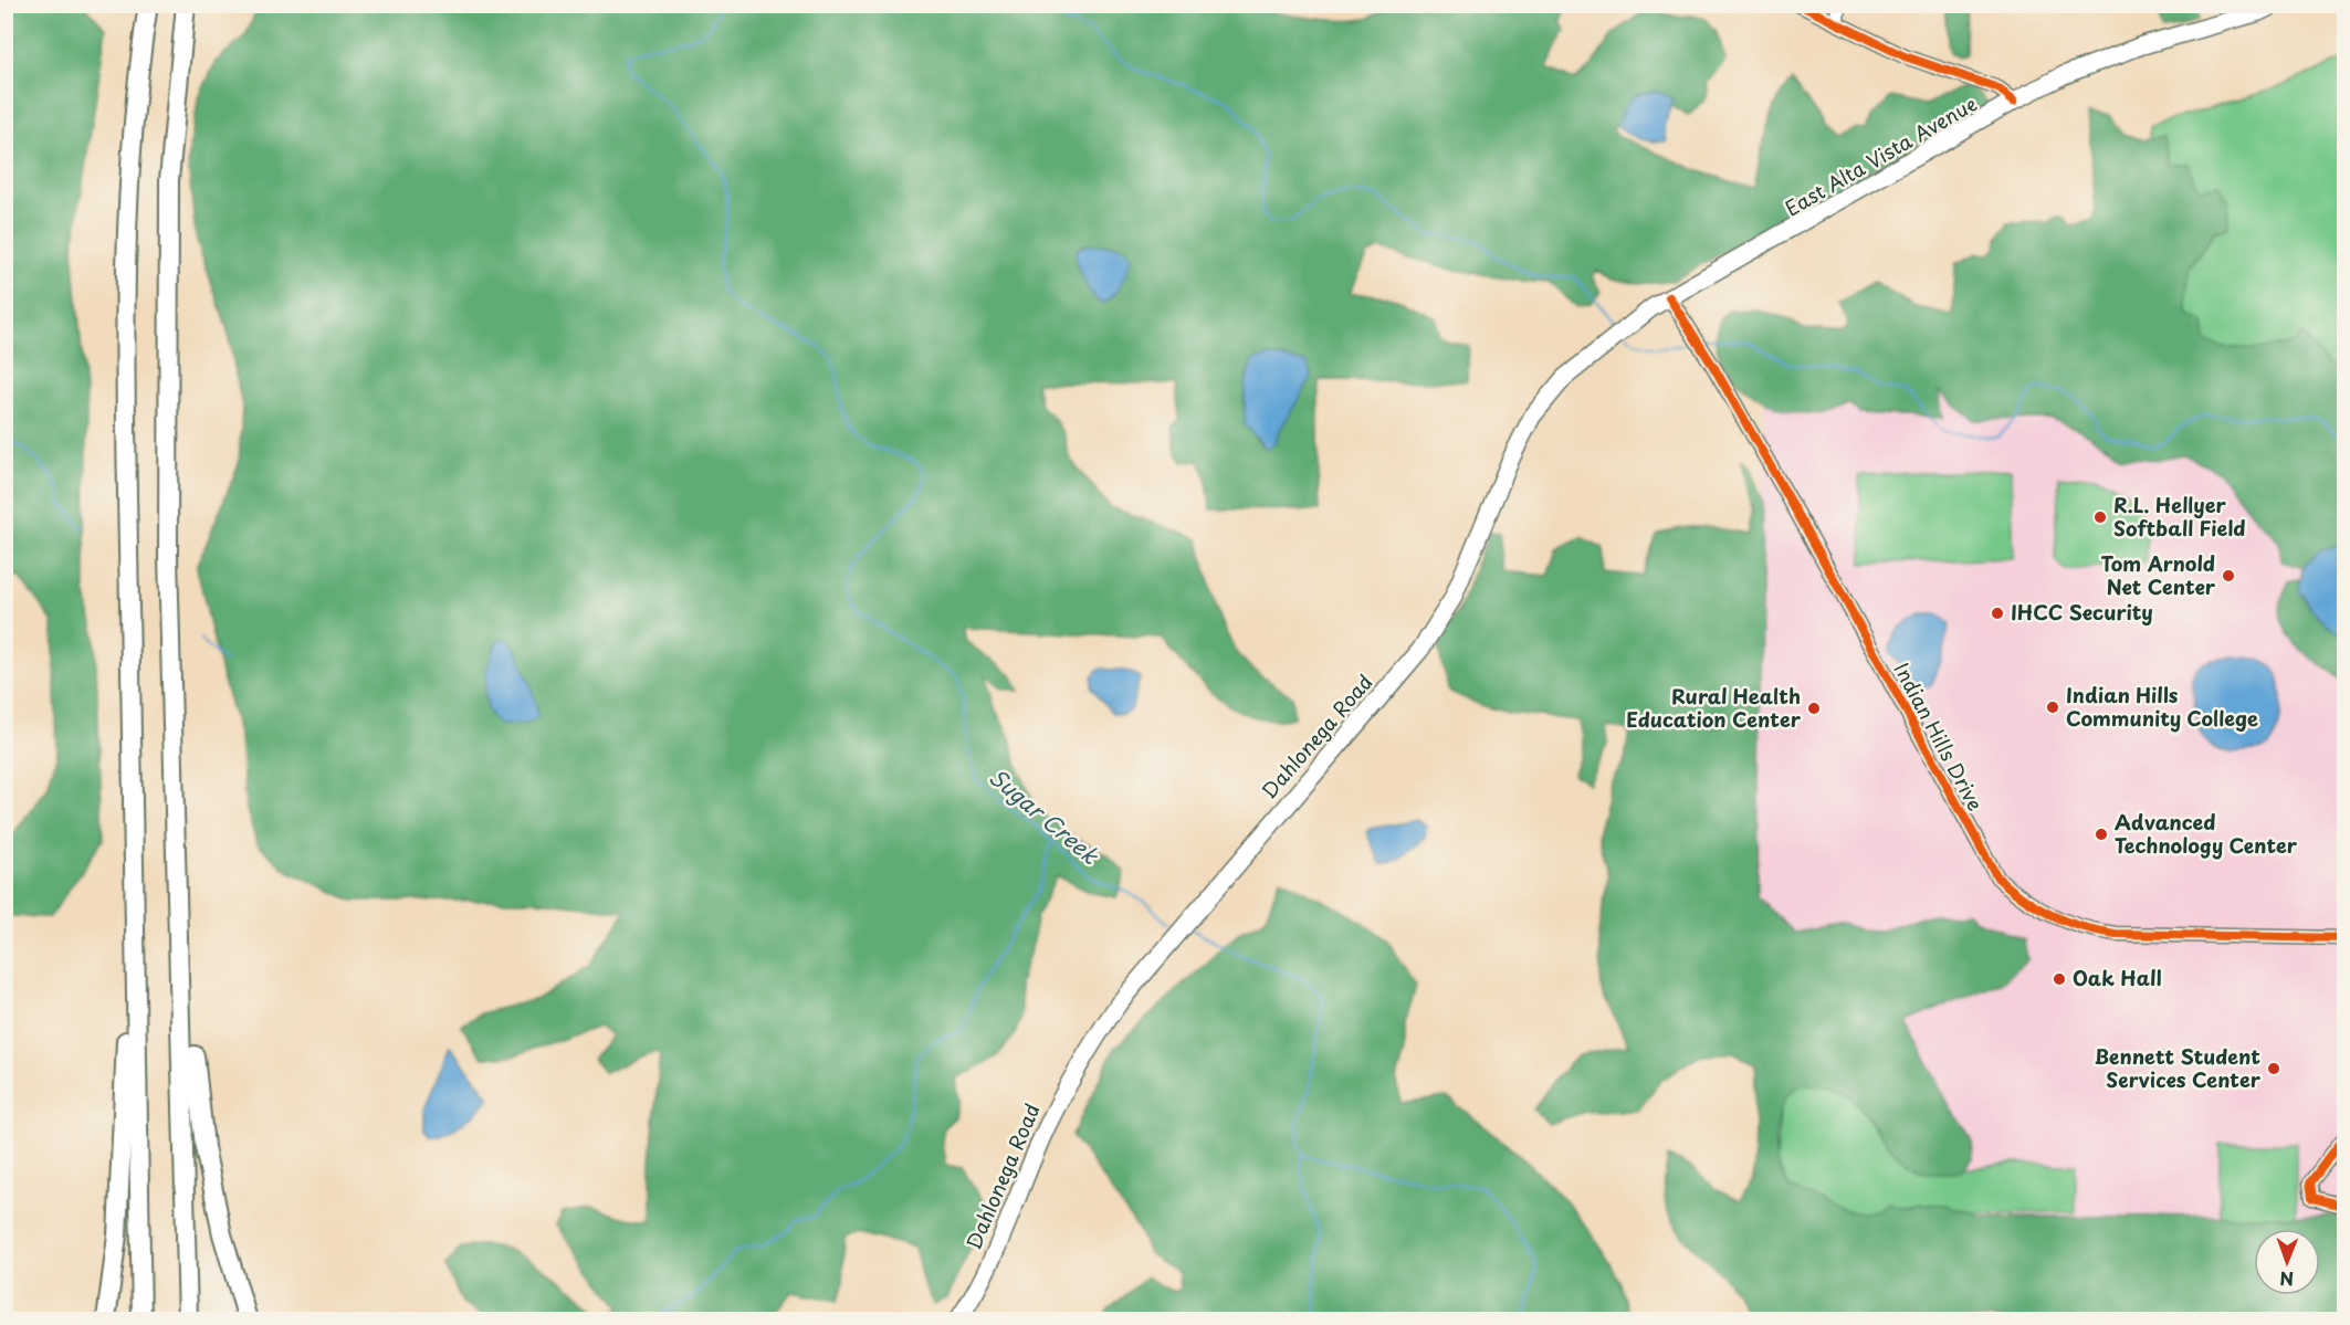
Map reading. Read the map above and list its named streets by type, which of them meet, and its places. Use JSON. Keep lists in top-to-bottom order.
{
  "streets": {
    "main road": ["East Alta Vista Avenue", "Dahlonega Road"],
    "street": ["Indian Hills Drive"]
  },
  "crossings": [
    ["East Alta Vista Avenue", "Dahlonega Road"],
    ["Dahlonega Road", "Indian Hills Drive"]
  ],
  "water": ["Sugar Creek"],
  "places": [
    "R.L. Hellyer Softball Field",
    "Tom Arnold Net Center",
    "IHCC Security",
    "Indian Hills Community College",
    "Rural Health Education Center",
    "Advanced Technology Center",
    "Oak Hall",
    "Bennett Student Services Center"
  ],
  "north": "bottom"
}
